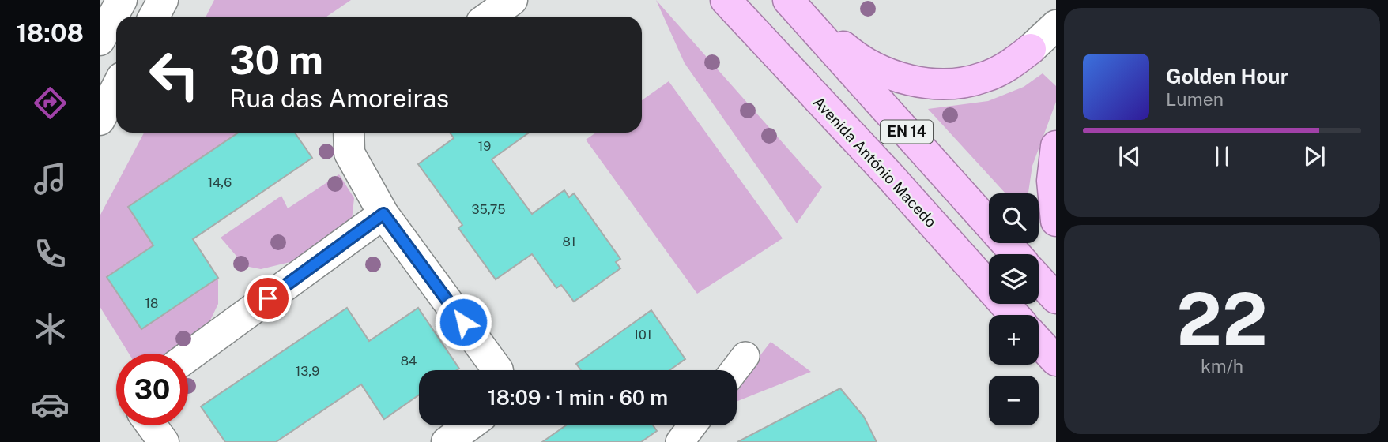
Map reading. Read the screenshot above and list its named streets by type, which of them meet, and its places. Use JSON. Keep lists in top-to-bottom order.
{
  "streets": {
    "highway": ["EN 14", "Avenida António Macedo"]
  },
  "house_numbers": [
    "19",
    "14,6",
    "35,75",
    "81",
    "18",
    "101",
    "84",
    "13,9"
  ],
  "page": {
    "tabs": "18:08",
    "turn": ["30 m", "Rua das Amoreiras"],
    "song": ["Golden Hour", "Lumen"],
    "map_buttons": ["+", "−"],
    "tile": ["22", "km/h"],
    "limit": "30",
    "trip": "18:09 · 1 min · 60 m"
  }
}
